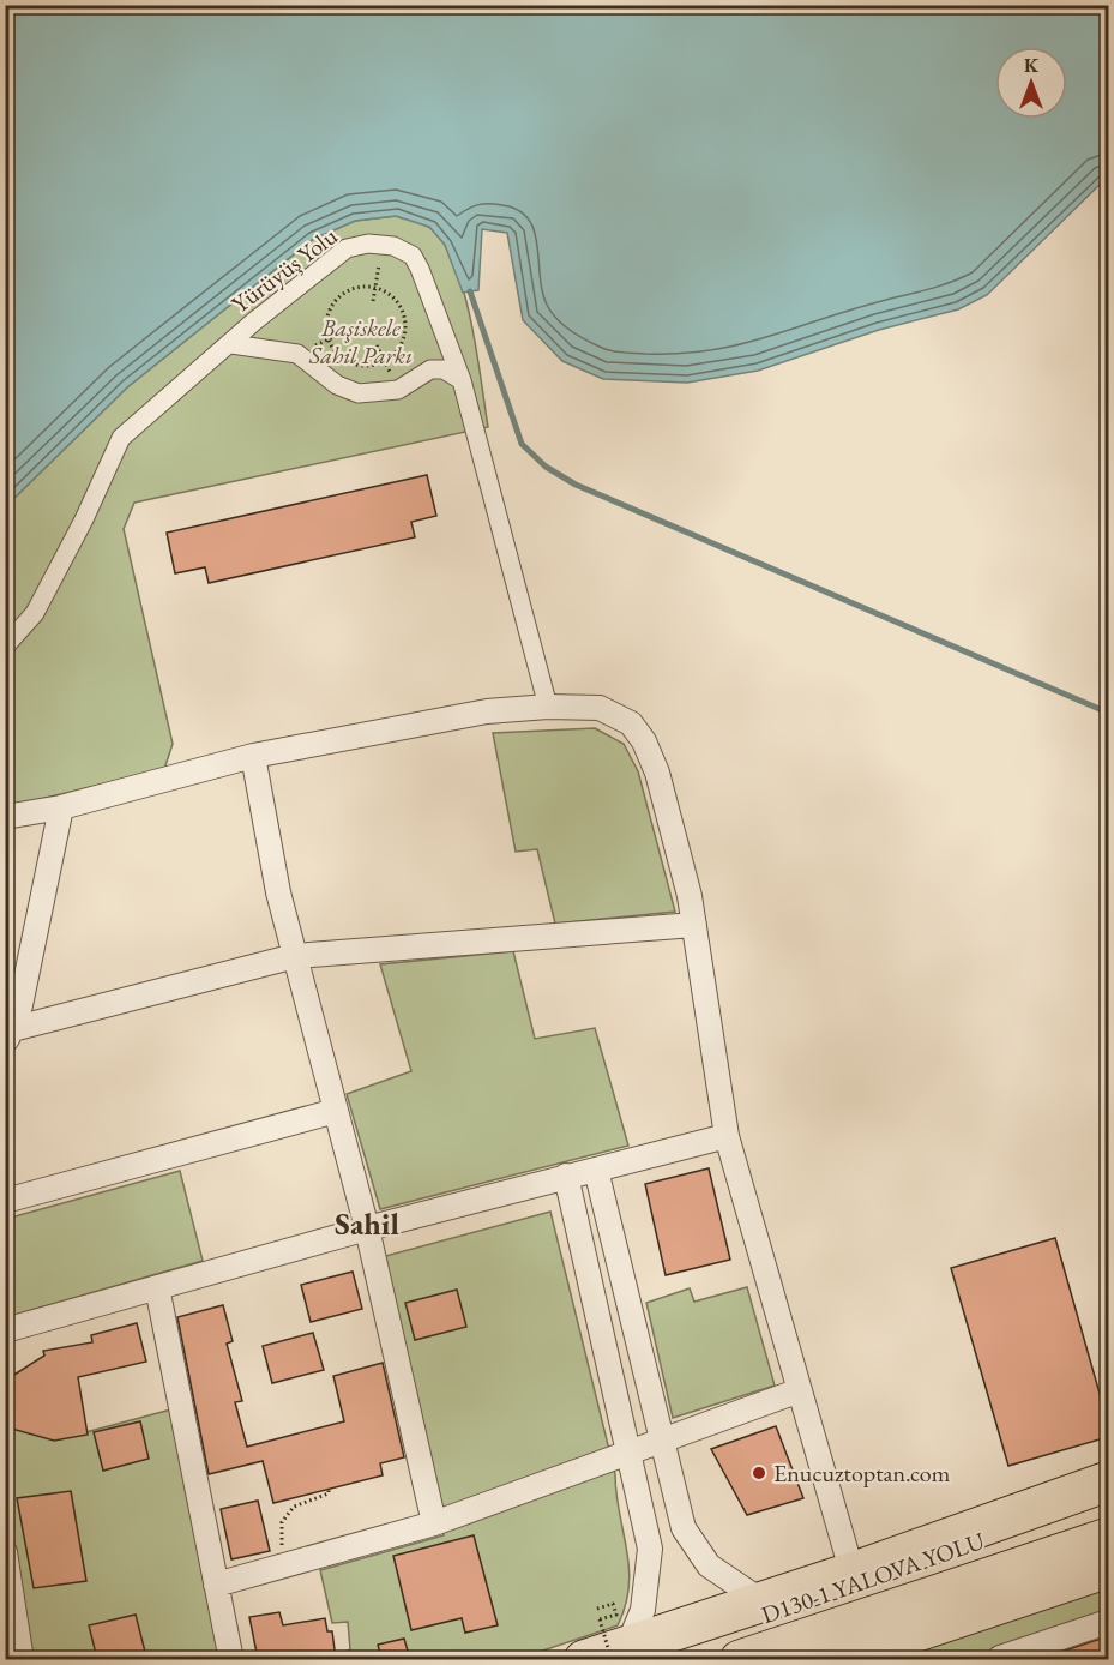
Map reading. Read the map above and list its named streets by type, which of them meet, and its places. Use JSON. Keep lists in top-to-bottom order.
{
  "streets": {
    "highway": ["D130-1 YALOVA YOLU"],
    "street": ["Yürüyüş Yolu"]
  },
  "districts": ["Sahil"],
  "parks": ["Başiskele Sahil Parkı"],
  "places": ["Enucuztoptan.com"],
  "north": "top"
}
